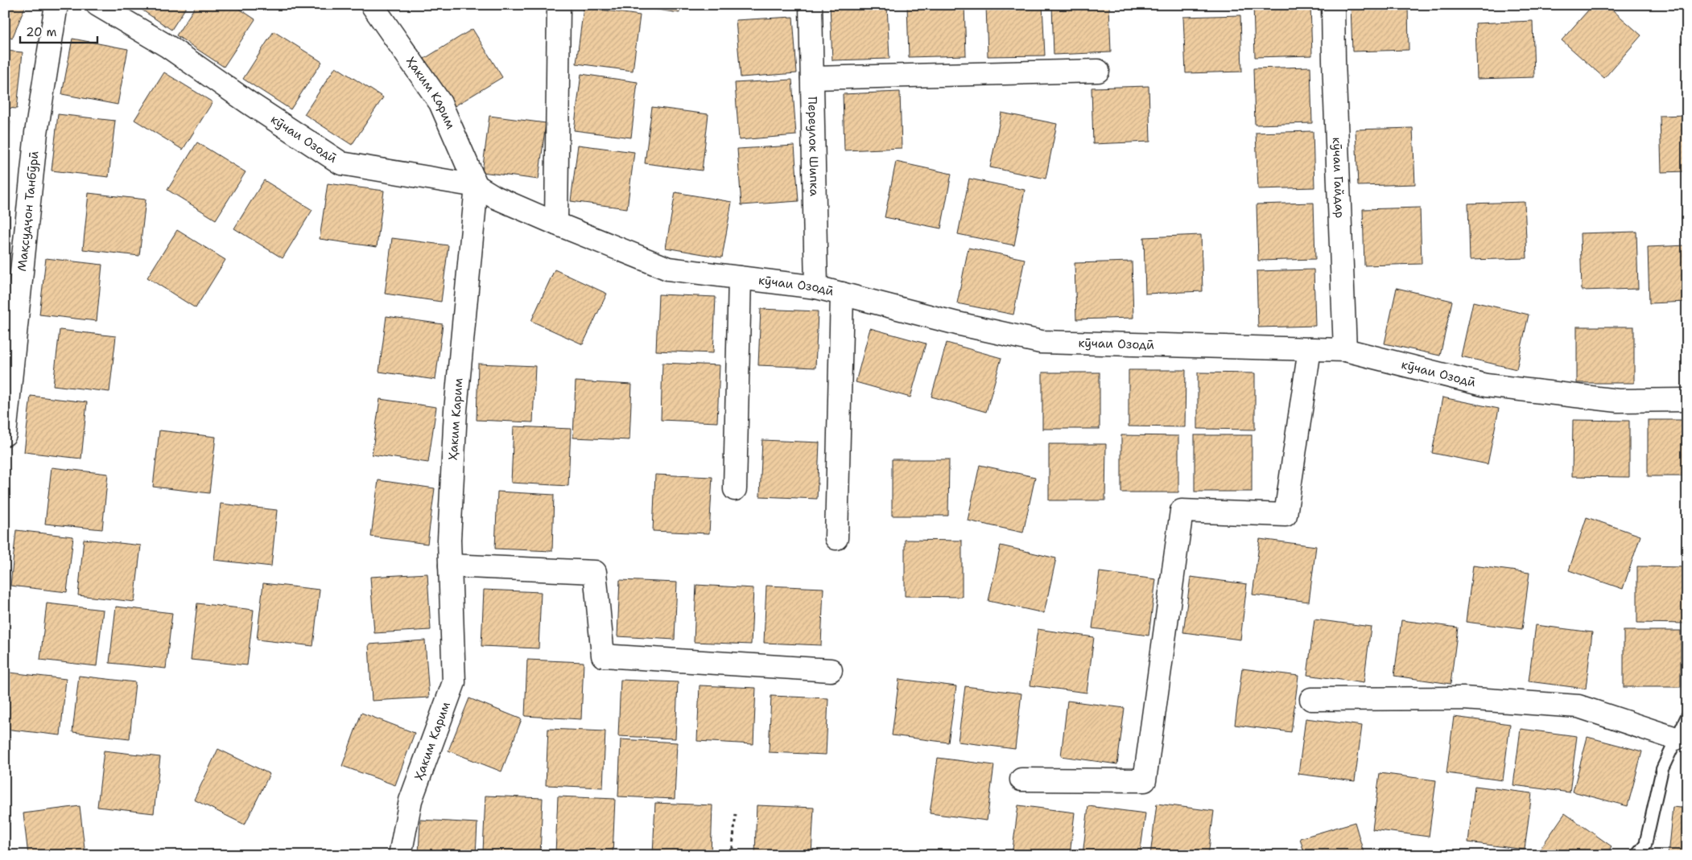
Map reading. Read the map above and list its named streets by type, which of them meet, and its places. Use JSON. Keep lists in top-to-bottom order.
{
  "streets": {
    "street": [
      "Ҳаким Карим",
      "кӯчаи Озодӣ",
      "Переулок Шипка",
      "кӯчаи Гайдар",
      "Мақсудҷон Танбӯрӣ"
    ]
  },
  "crossings": [
    ["Ҳаким Карим", "кӯчаи Озодӣ"],
    ["кӯчаи Озодӣ", "Переулок Шипка"],
    ["кӯчаи Озодӣ", "кӯчаи Гайдар"]
  ],
  "scale_bar": "20 m"
}
